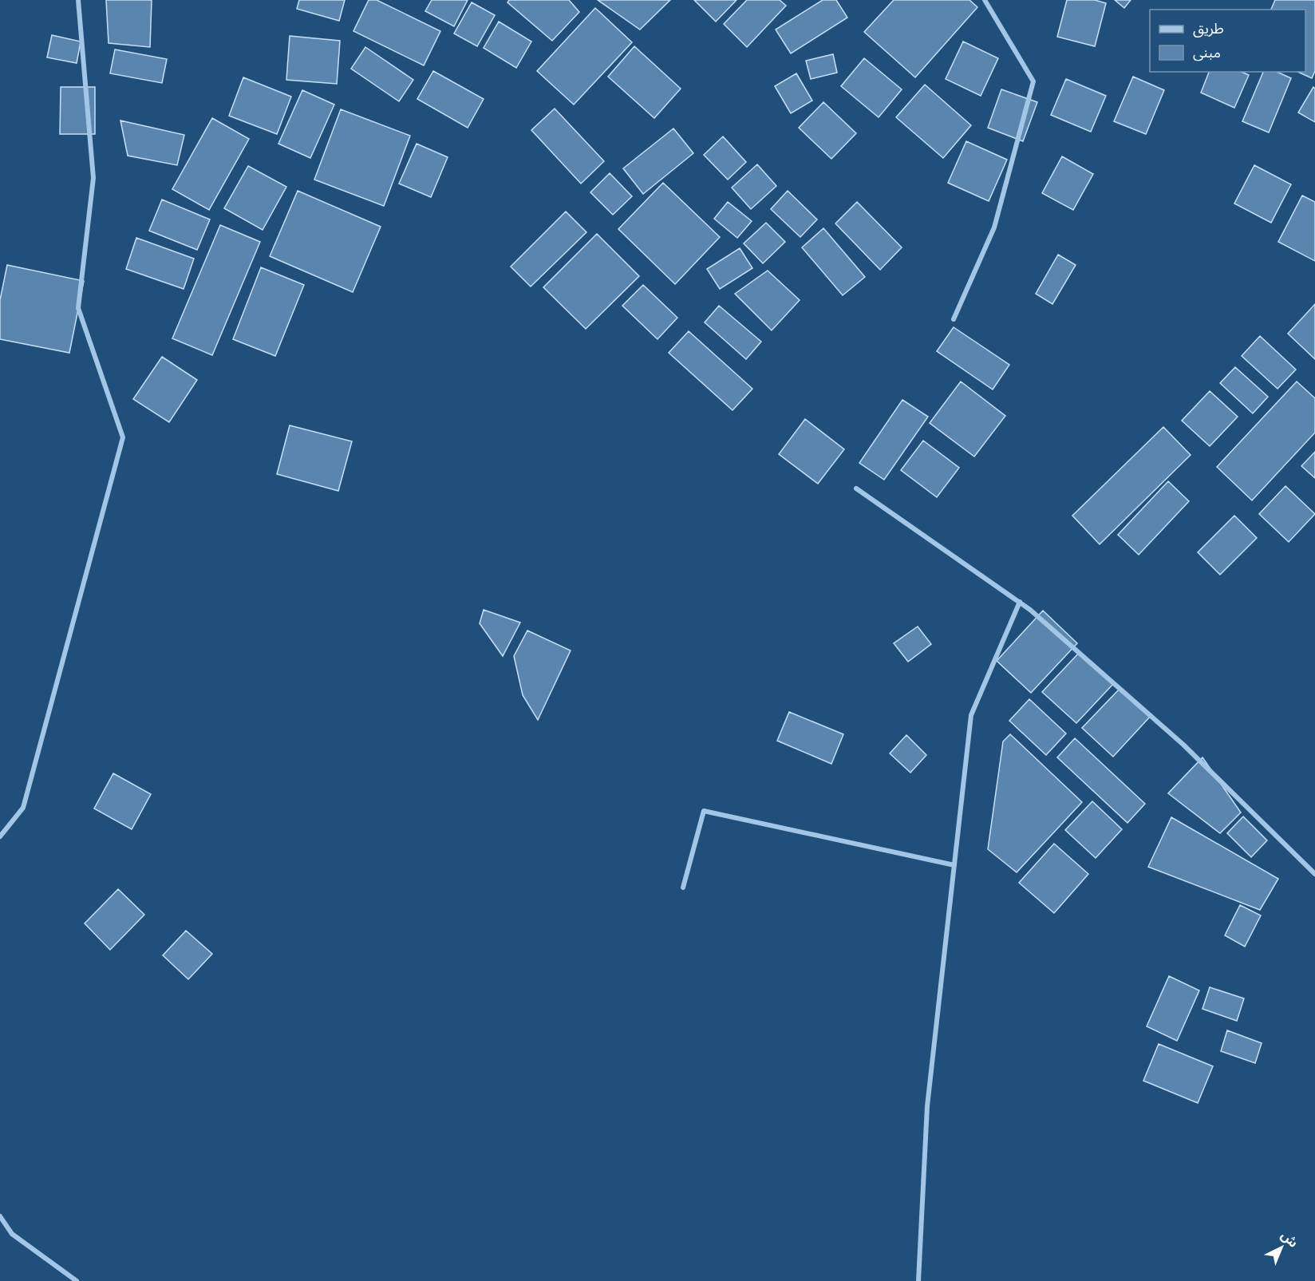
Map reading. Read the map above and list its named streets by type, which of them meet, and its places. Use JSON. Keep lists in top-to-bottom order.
{
  "legend": ["طريق", "مبنى"],
  "north": "top right"
}
